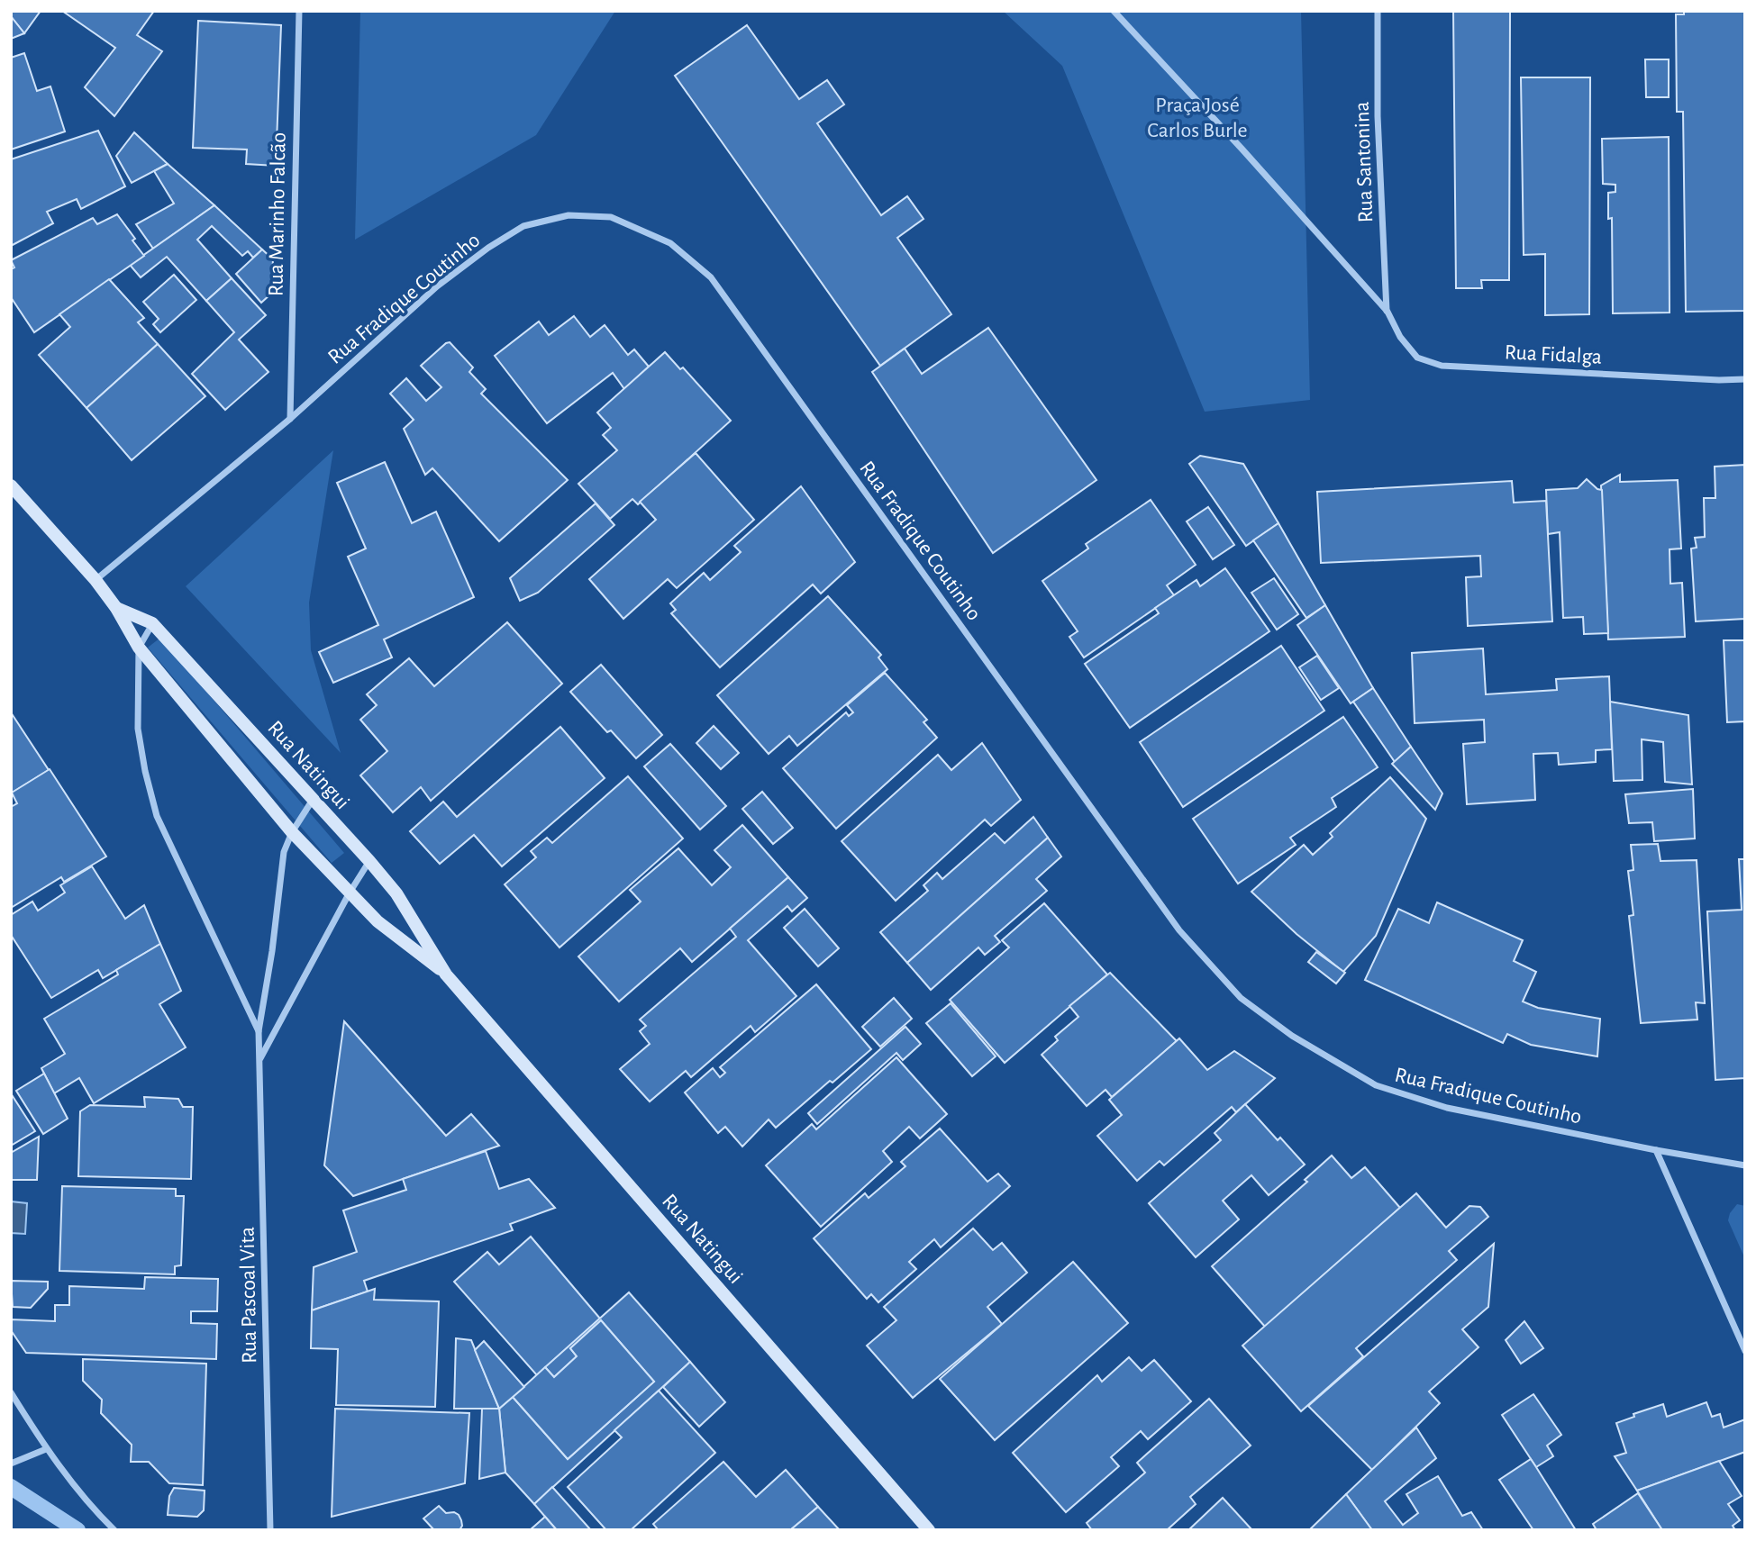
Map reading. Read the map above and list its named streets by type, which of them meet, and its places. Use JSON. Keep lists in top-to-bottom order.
{
  "streets": {
    "street": [
      "Rua Santonina",
      "Rua Marinho Falcão",
      "Rua Fradique Coutinho",
      "Rua Fidalga",
      "Rua Natingui",
      "Rua Pascoal Vita"
    ]
  },
  "crossings": [
    ["Rua Santonina", "Rua Fidalga"],
    ["Rua Marinho Falcão", "Rua Fradique Coutinho"],
    ["Rua Fradique Coutinho", "Rua Natingui"],
    ["Rua Natingui", "Rua Pascoal Vita"]
  ],
  "parks": ["Praça José Carlos Burle"]
}
